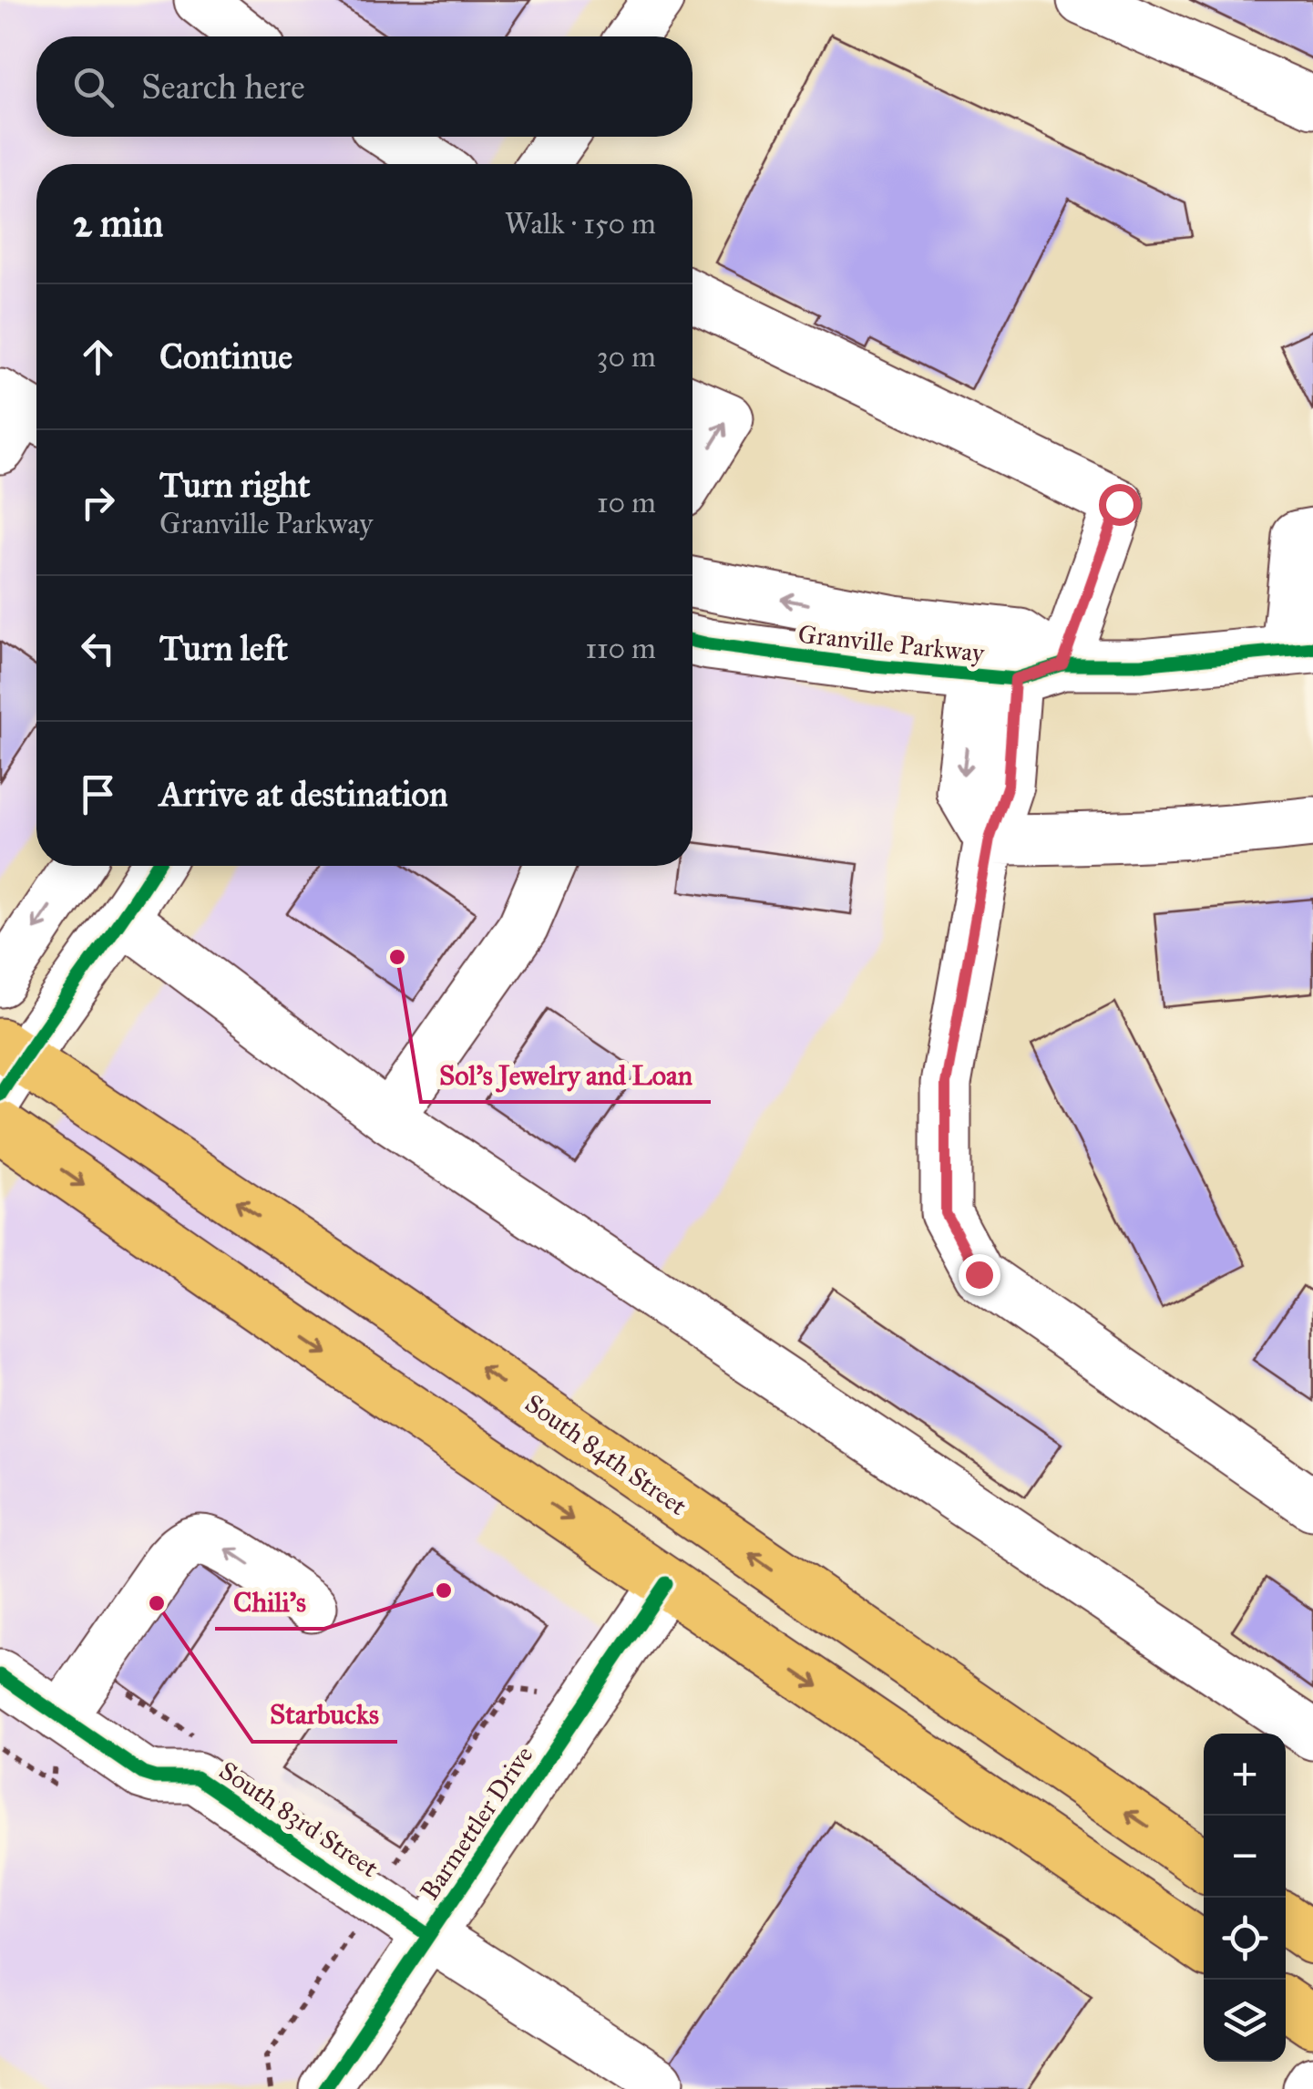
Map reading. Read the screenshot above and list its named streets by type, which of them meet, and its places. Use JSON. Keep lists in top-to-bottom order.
{
  "streets": {
    "main road": ["South 84th Street"],
    "street": ["Granville Parkway", "South 83rd Street", "Barmettler Drive"]
  },
  "crossings": [
    ["South 83rd Street", "Barmettler Drive"]
  ],
  "places": ["Sol's Jewelry and Loan", "Chili's", "Starbucks"],
  "page": {
    "search": "Search here",
    "heading": ["2 min", "Walk · 150 m"],
    "list": [
      ["Continue", "30 m"],
      ["Turn right", "Granville Parkway", "10 m"],
      ["Turn left", "110 m"],
      "Arrive at destination"
    ],
    "map_buttons": ["+", "−"]
  }
}
